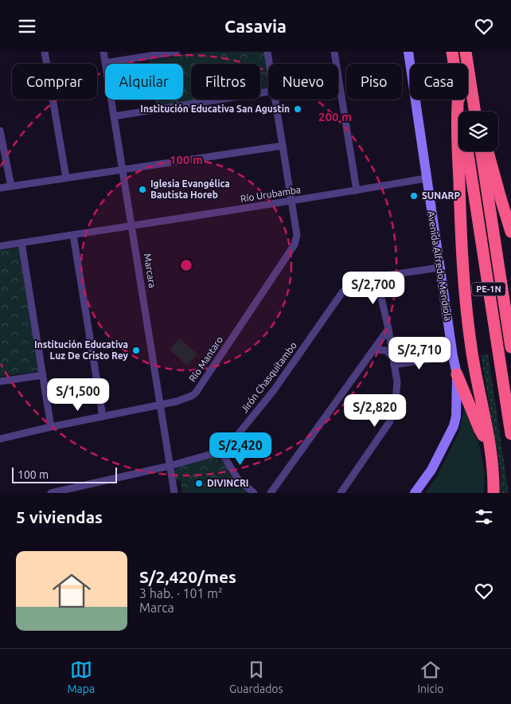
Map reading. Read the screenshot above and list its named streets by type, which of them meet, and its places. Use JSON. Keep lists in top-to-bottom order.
{
  "streets": {
    "highway": ["PE-1N"],
    "main road": ["Avenida Alfredo Mendiola"],
    "street": [
      "Río Urubamba",
      "Marcara",
      "Río Mantaro",
      "Jirón Chasquitambo"
    ]
  },
  "crossings": [
    ["Río Urubamba", "Avenida Alfredo Mendiola"],
    ["Río Urubamba", "Marcara"],
    ["Río Urubamba", "Río Mantaro"],
    ["Avenida Alfredo Mendiola", "Jirón Chasquitambo"],
    ["Marcara", "Río Mantaro"],
    ["Marcara", "Jirón Chasquitambo"]
  ],
  "places": [
    "Institución Educativa San Agustin",
    "Iglesia Evangélica Bautista Horeb",
    "SUNARP",
    "Institución Educativa Luz De Cristo Rey",
    "DIVINCRI"
  ],
  "scale_bar": "100 m",
  "page": {
    "header": "Casavia",
    "chip": [
      "Comprar",
      "Alquilar",
      "Filtros",
      "Nuevo",
      "Piso",
      "Casa"
    ],
    "price": [
      "S/2,700",
      "S/2,710",
      "S/1,500",
      "S/2,820",
      "S/2,420"
    ],
    "scale": "100 m",
    "heading": "5 viviendas",
    "list": [
      {
        "name": "S/2,420/mes",
        "note": "3 hab. · 101 m² · Marca"
      }
    ],
    "tabs": ["Mapa", "Guardados", "Inicio"]
  },
  "rings": ["200 m", "100 m"]
}
